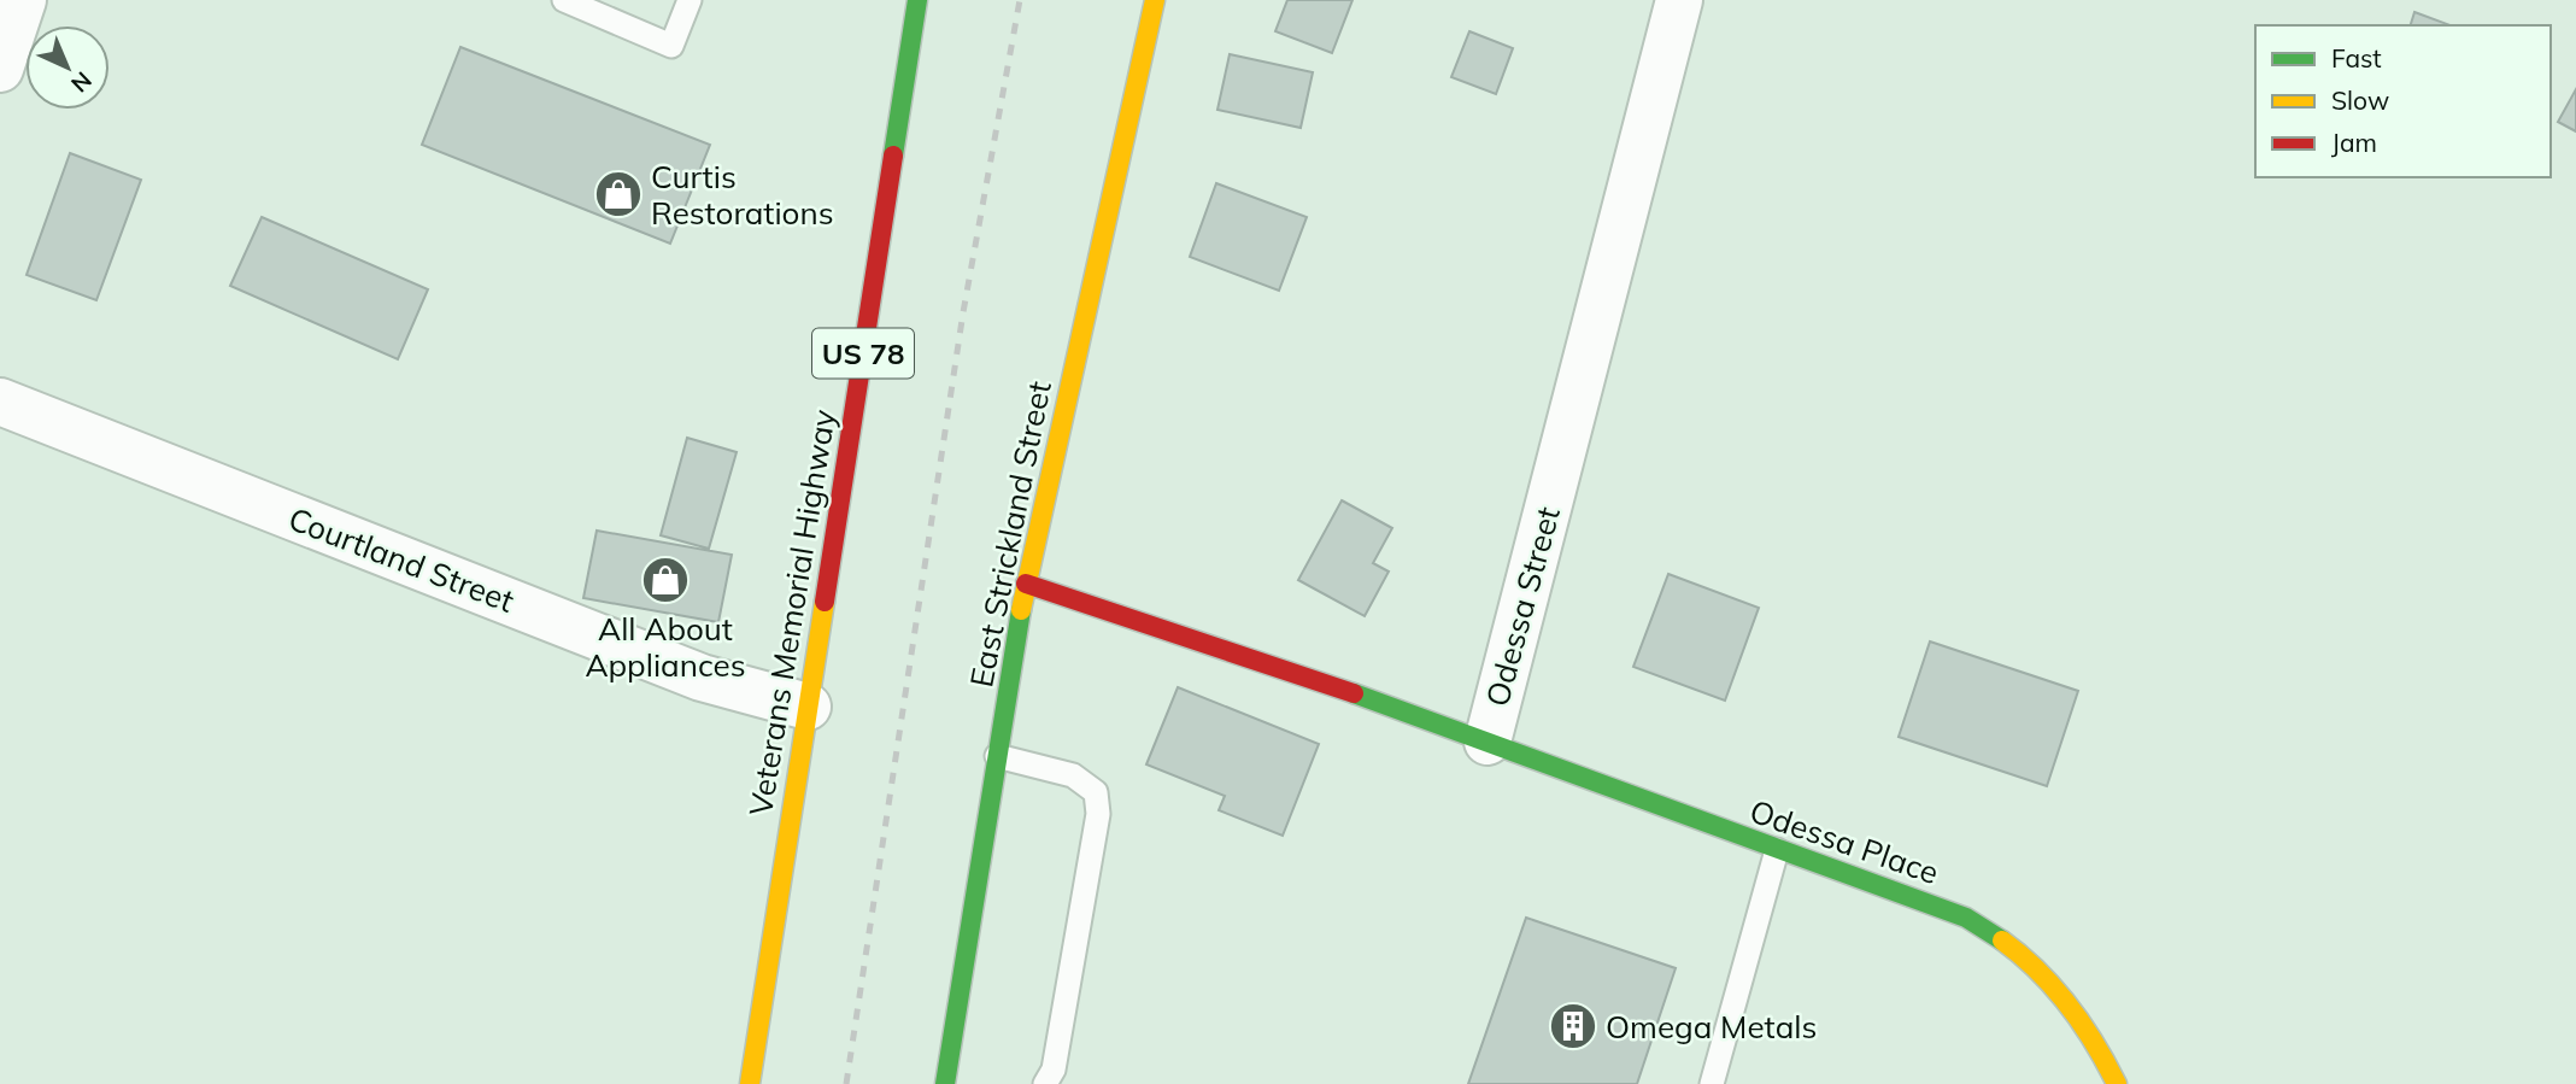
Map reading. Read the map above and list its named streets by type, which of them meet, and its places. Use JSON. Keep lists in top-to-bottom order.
{
  "streets": {
    "street": [
      "US 78",
      "East Strickland Street",
      "Courtland Street",
      "Odessa Street",
      "Veterans Memorial Highway",
      "Odessa Place"
    ]
  },
  "crossings": [
    ["East Strickland Street", "Odessa Street"],
    ["Courtland Street", "Veterans Memorial Highway"],
    ["Odessa Street", "Odessa Place"]
  ],
  "places": {
    "shop": ["Curtis Restorations", "All About Appliances"],
    "building": ["Omega Metals"]
  },
  "legend": ["Fast", "Slow", "Jam"],
  "north": "bottom right"
}
